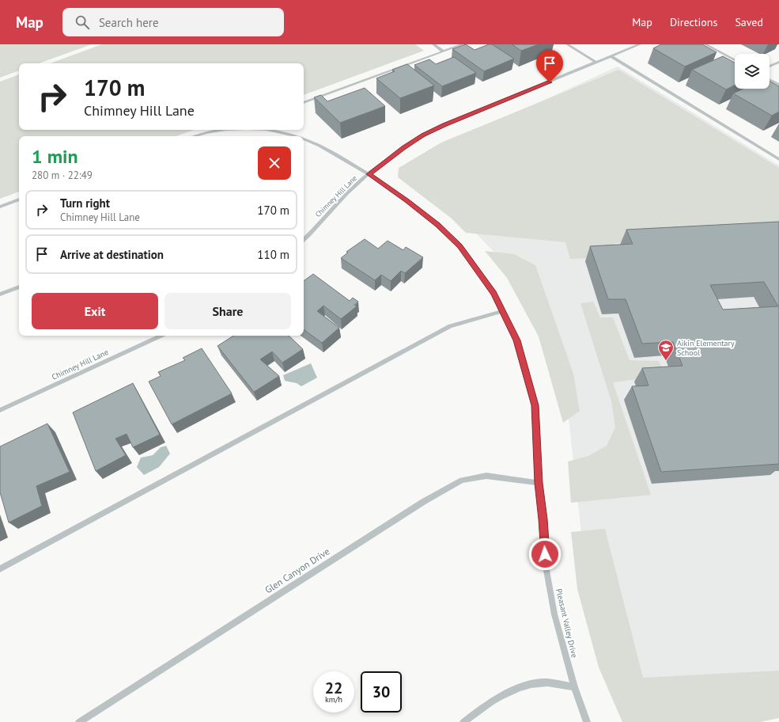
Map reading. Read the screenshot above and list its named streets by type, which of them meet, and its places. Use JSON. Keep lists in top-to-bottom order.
{
  "streets": {
    "street": ["Chimney Hill Lane", "Glen Canyon Drive", "Pleasant Valley Drive"]
  },
  "crossings": [
    ["Chimney Hill Lane", "Pleasant Valley Drive"],
    ["Glen Canyon Drive", "Pleasant Valley Drive"]
  ],
  "places": {
    "school or university": ["Aikin Elementary School"]
  },
  "page": {
    "header": "Map",
    "search": "Search here",
    "nav": ["Map", "Directions", "Saved"],
    "turn": ["170 m", "Chimney Hill Lane"],
    "heading": ["1 min", "280 m · 22:49"],
    "list": [
      {
        "name": "Turn right",
        "note": "Chimney Hill Lane",
        "value": "170 m"
      },
      {
        "name": "Arrive at destination",
        "value": "110 m"
      }
    ],
    "buttons": ["Exit", "Share"],
    "speed": "22 km/h",
    "limit": "30"
  }
}
